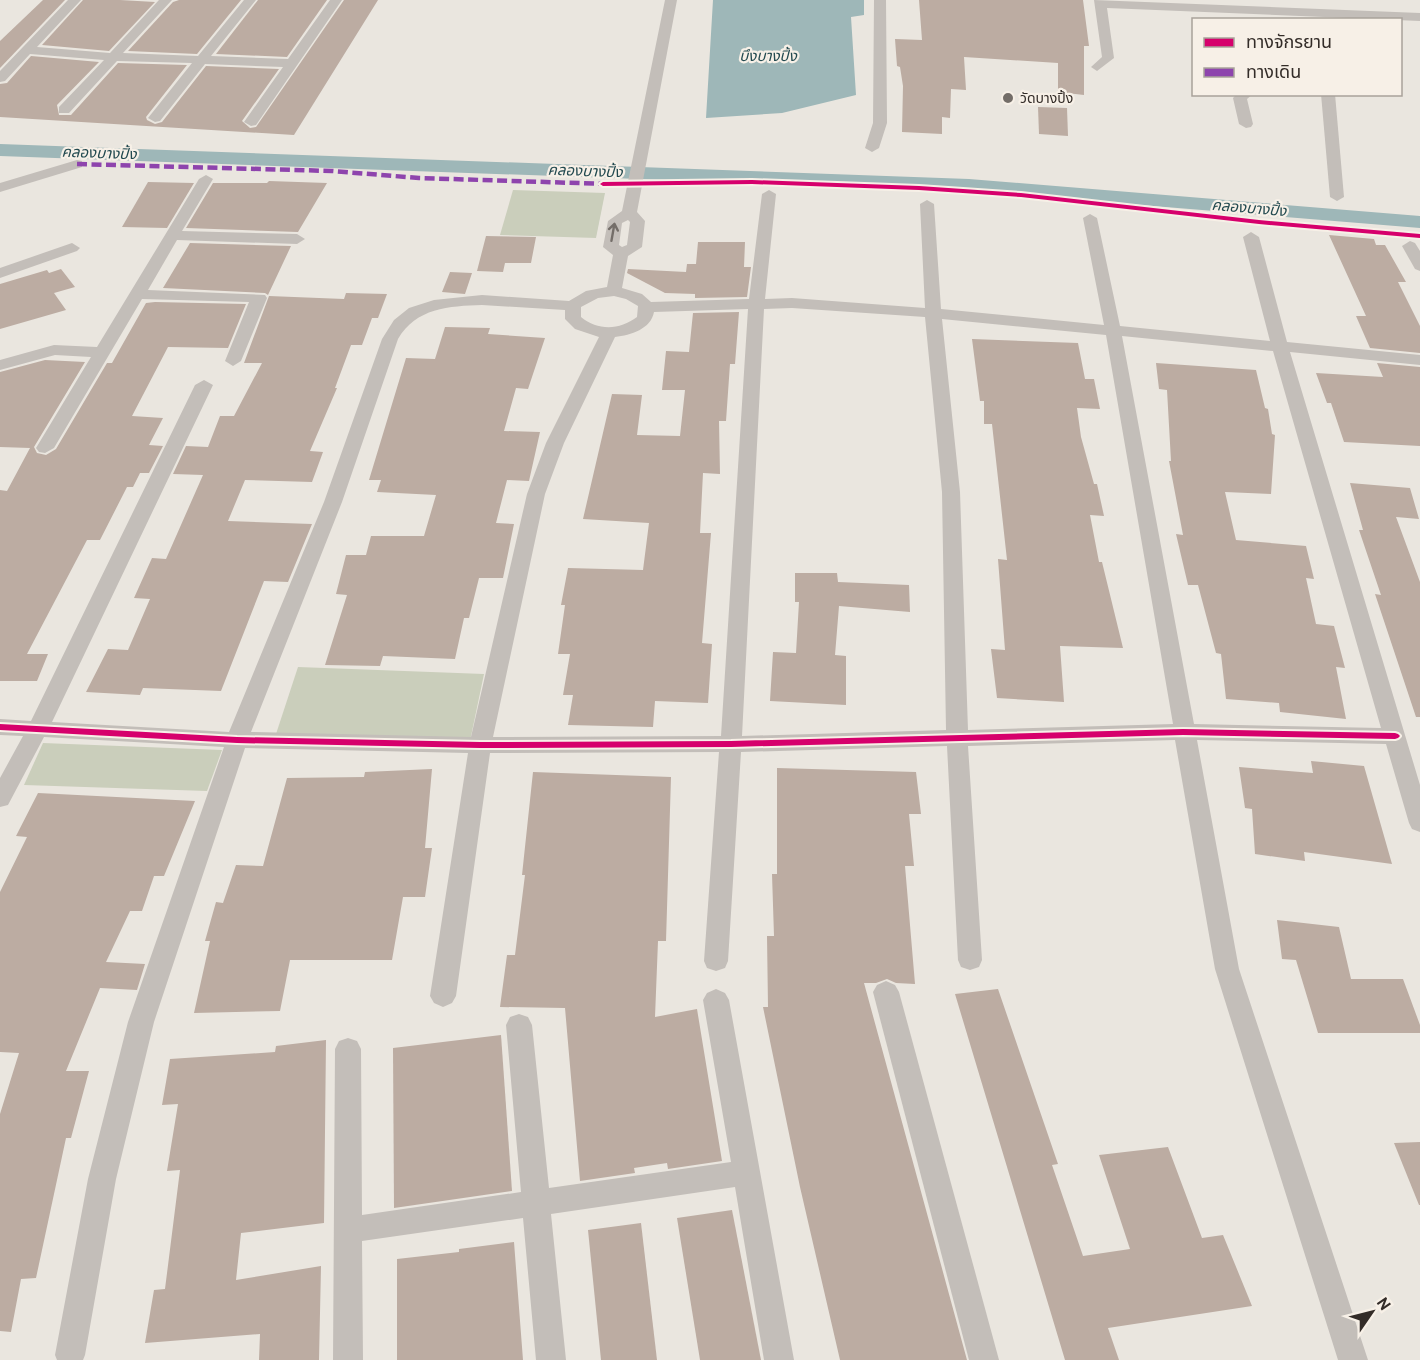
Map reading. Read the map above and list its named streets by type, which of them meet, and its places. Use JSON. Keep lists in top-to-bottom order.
{
  "water": ["บึงบางปิ้ง", "คลองบางปิ้ง"],
  "places": ["วัดบางปิ้ง"],
  "legend": ["ทางจักรยาน", "ทางเดิน"],
  "north": "top right"
}
